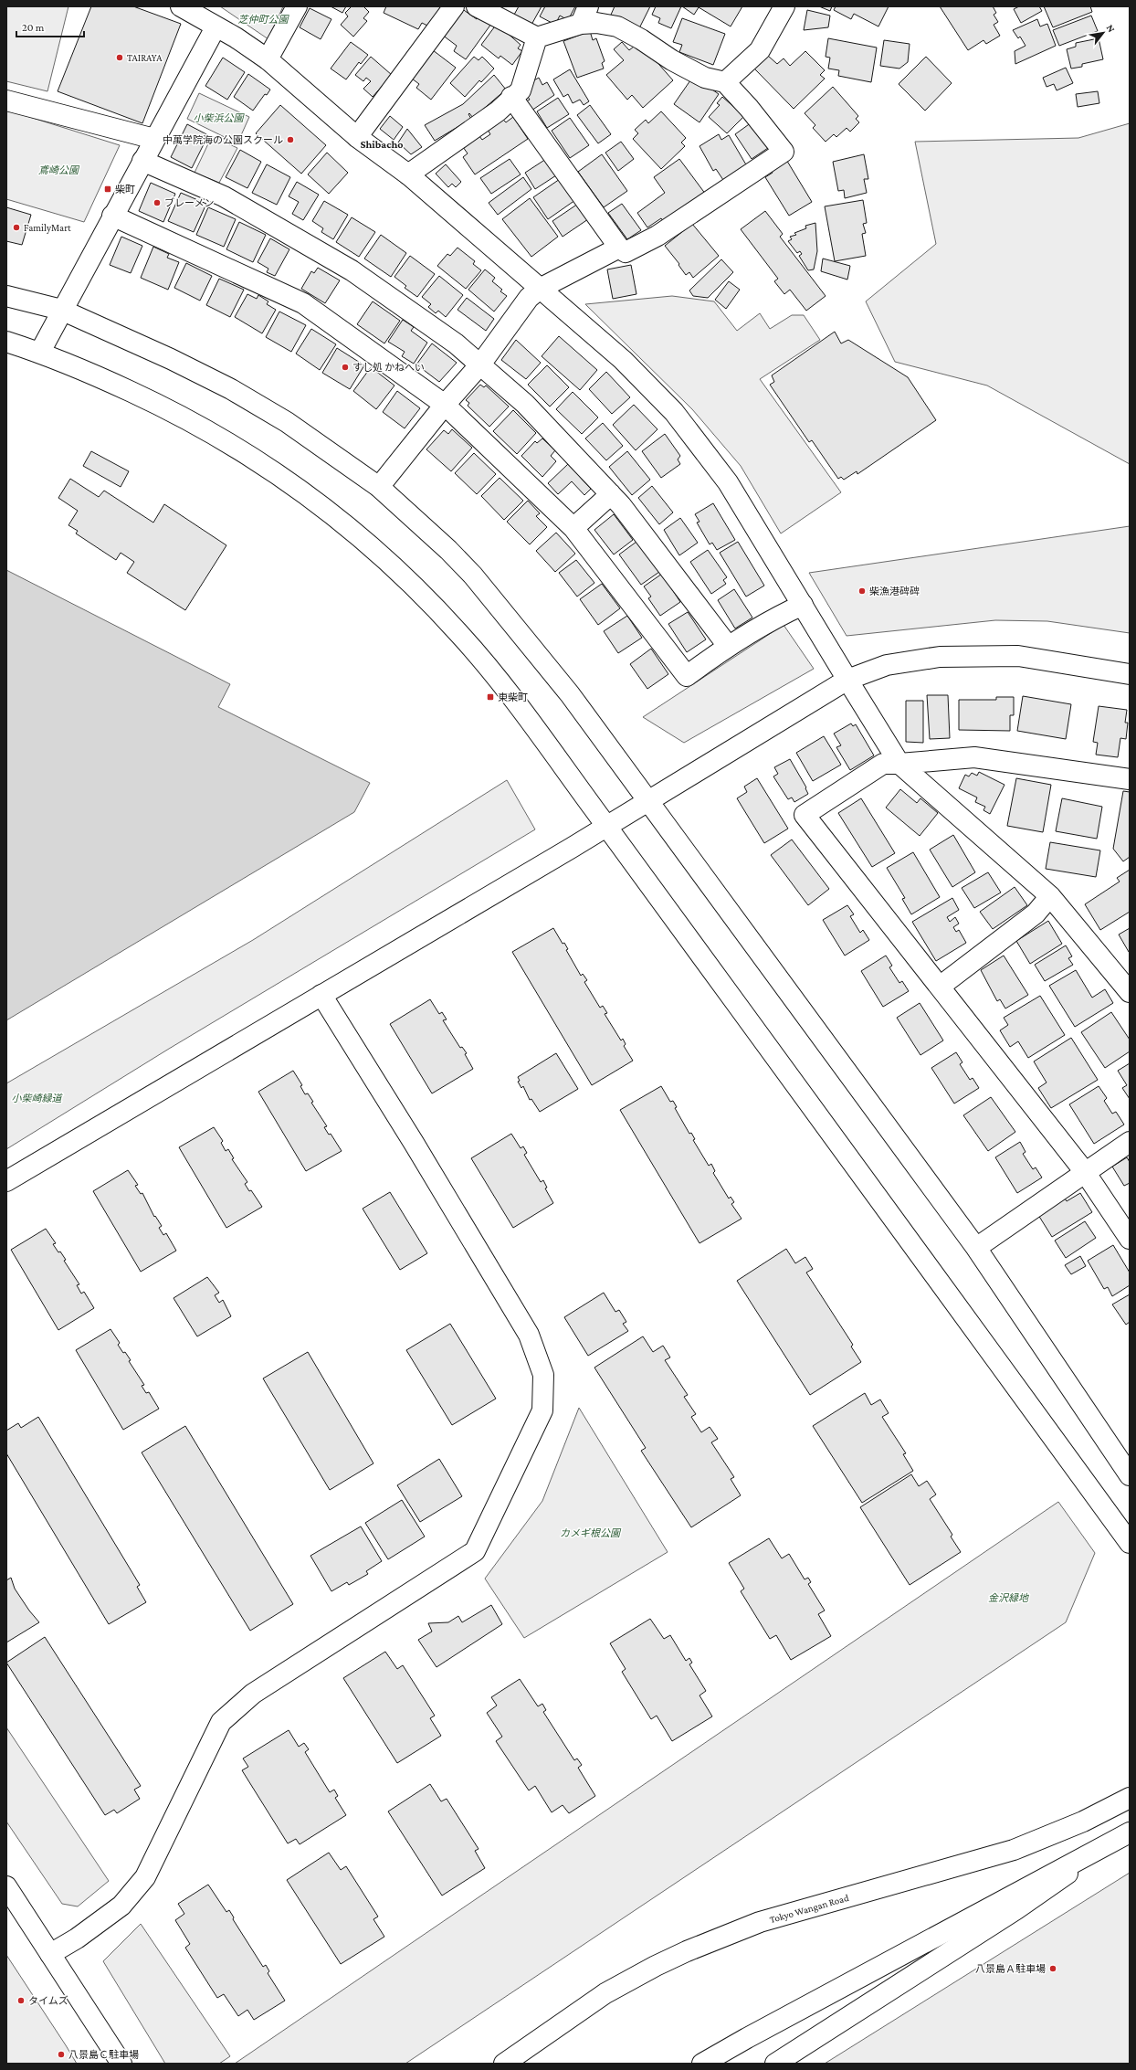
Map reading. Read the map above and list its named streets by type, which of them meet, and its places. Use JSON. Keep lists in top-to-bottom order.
{
  "streets": {
    "main road": ["Tokyo Wangan Road"]
  },
  "districts": ["Shibacho"],
  "parks": [
    "芝仲町公園",
    "小柴浜公園",
    "鳶崎公園",
    "小柴崎緑道",
    "カメギ根公園",
    "金沢緑地"
  ],
  "places": {
    "other": [
      "TAIRAYA",
      "中萬学院海の公園スクール",
      "ブレーメン",
      "FamilyMart",
      "すし処 かねへい",
      "柴漁港碑碑",
      "八景島Ａ駐車場",
      "タイムズ",
      "八景島Ｃ駐車場"
    ],
    "transit": ["柴町", "東柴町"]
  },
  "scale_bar": "20 m",
  "north": "top right"
}
